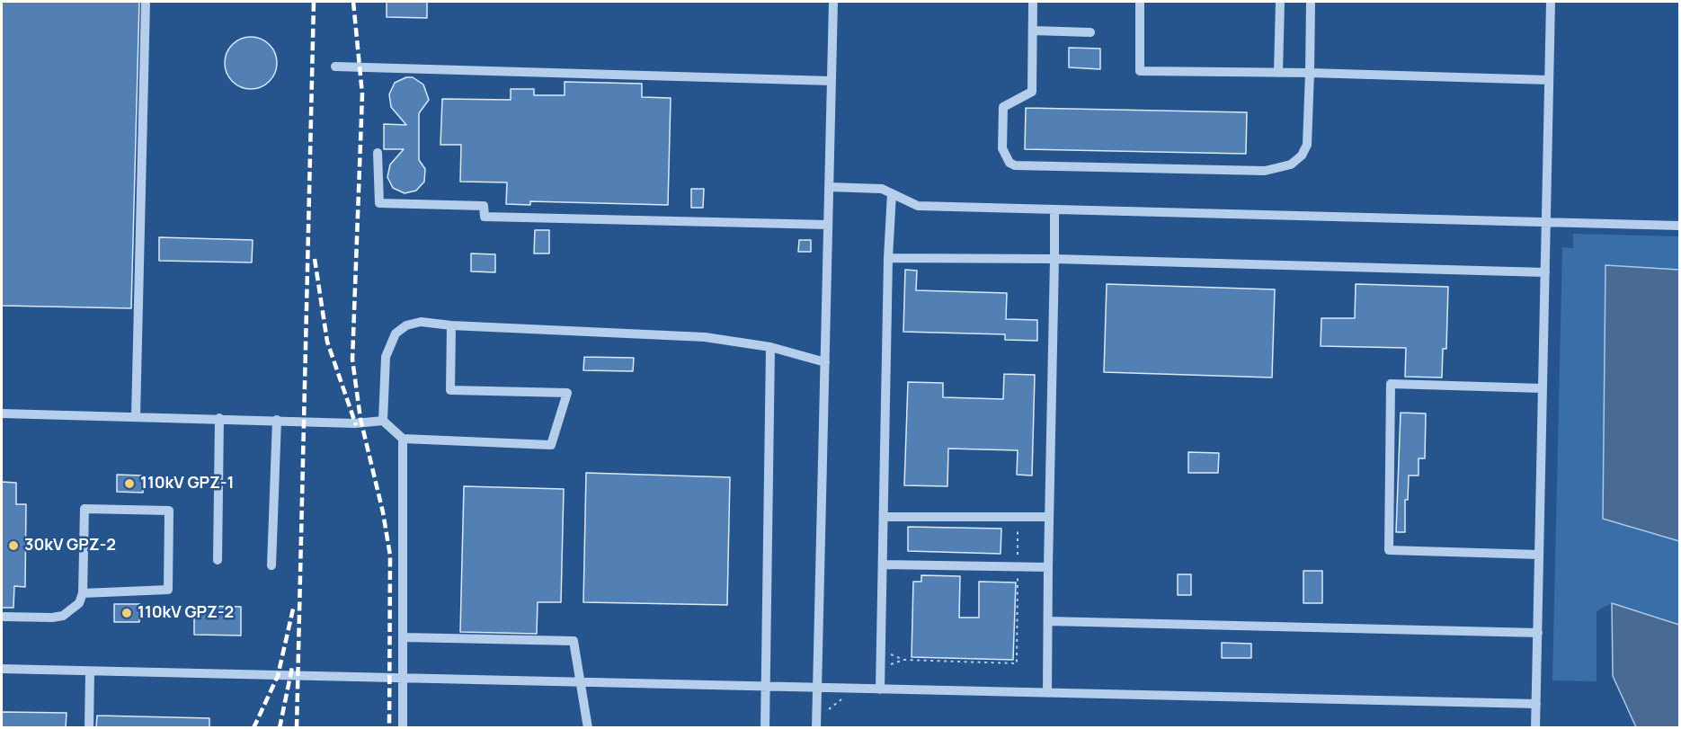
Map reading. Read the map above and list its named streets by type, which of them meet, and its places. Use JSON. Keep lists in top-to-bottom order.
{
  "places": ["110kV GPZ-1", "30kV GPZ-2", "110kV GPZ-2"]
}
